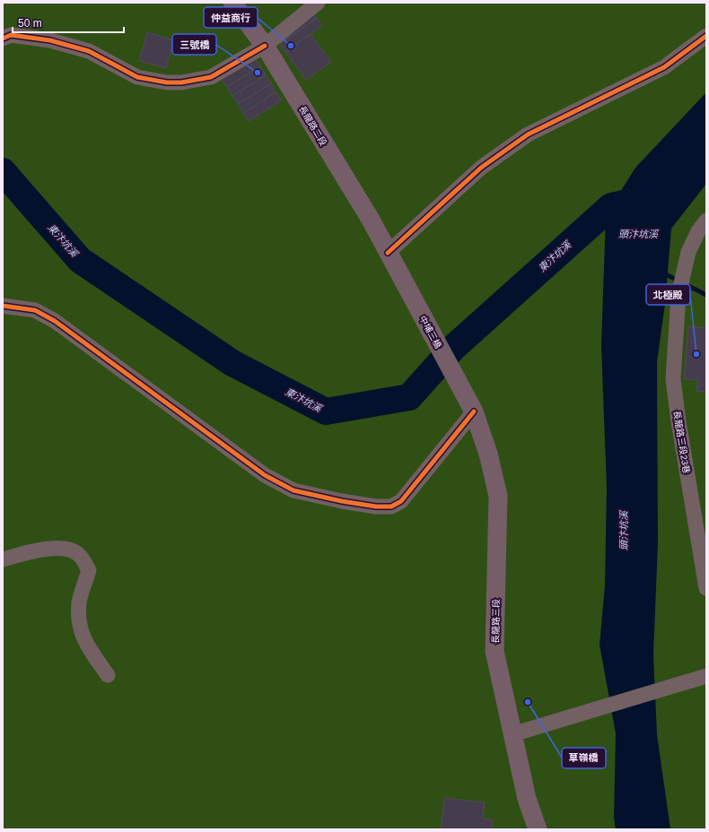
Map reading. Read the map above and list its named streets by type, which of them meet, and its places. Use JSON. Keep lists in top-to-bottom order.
{
  "streets": {
    "main road": ["長龍路二段", "中埔三橋", "長龍路三段"],
    "street": ["長龍路三段23巷"]
  },
  "crossings": [
    ["長龍路二段", "中埔三橋"],
    ["中埔三橋", "長龍路三段"]
  ],
  "water": ["頭汴坑溪", "東汴坑溪"],
  "places": [
    "仲益商行",
    "三號橋",
    "北極殿",
    "草嶺橋"
  ],
  "scale_bar": "50 m"
}
